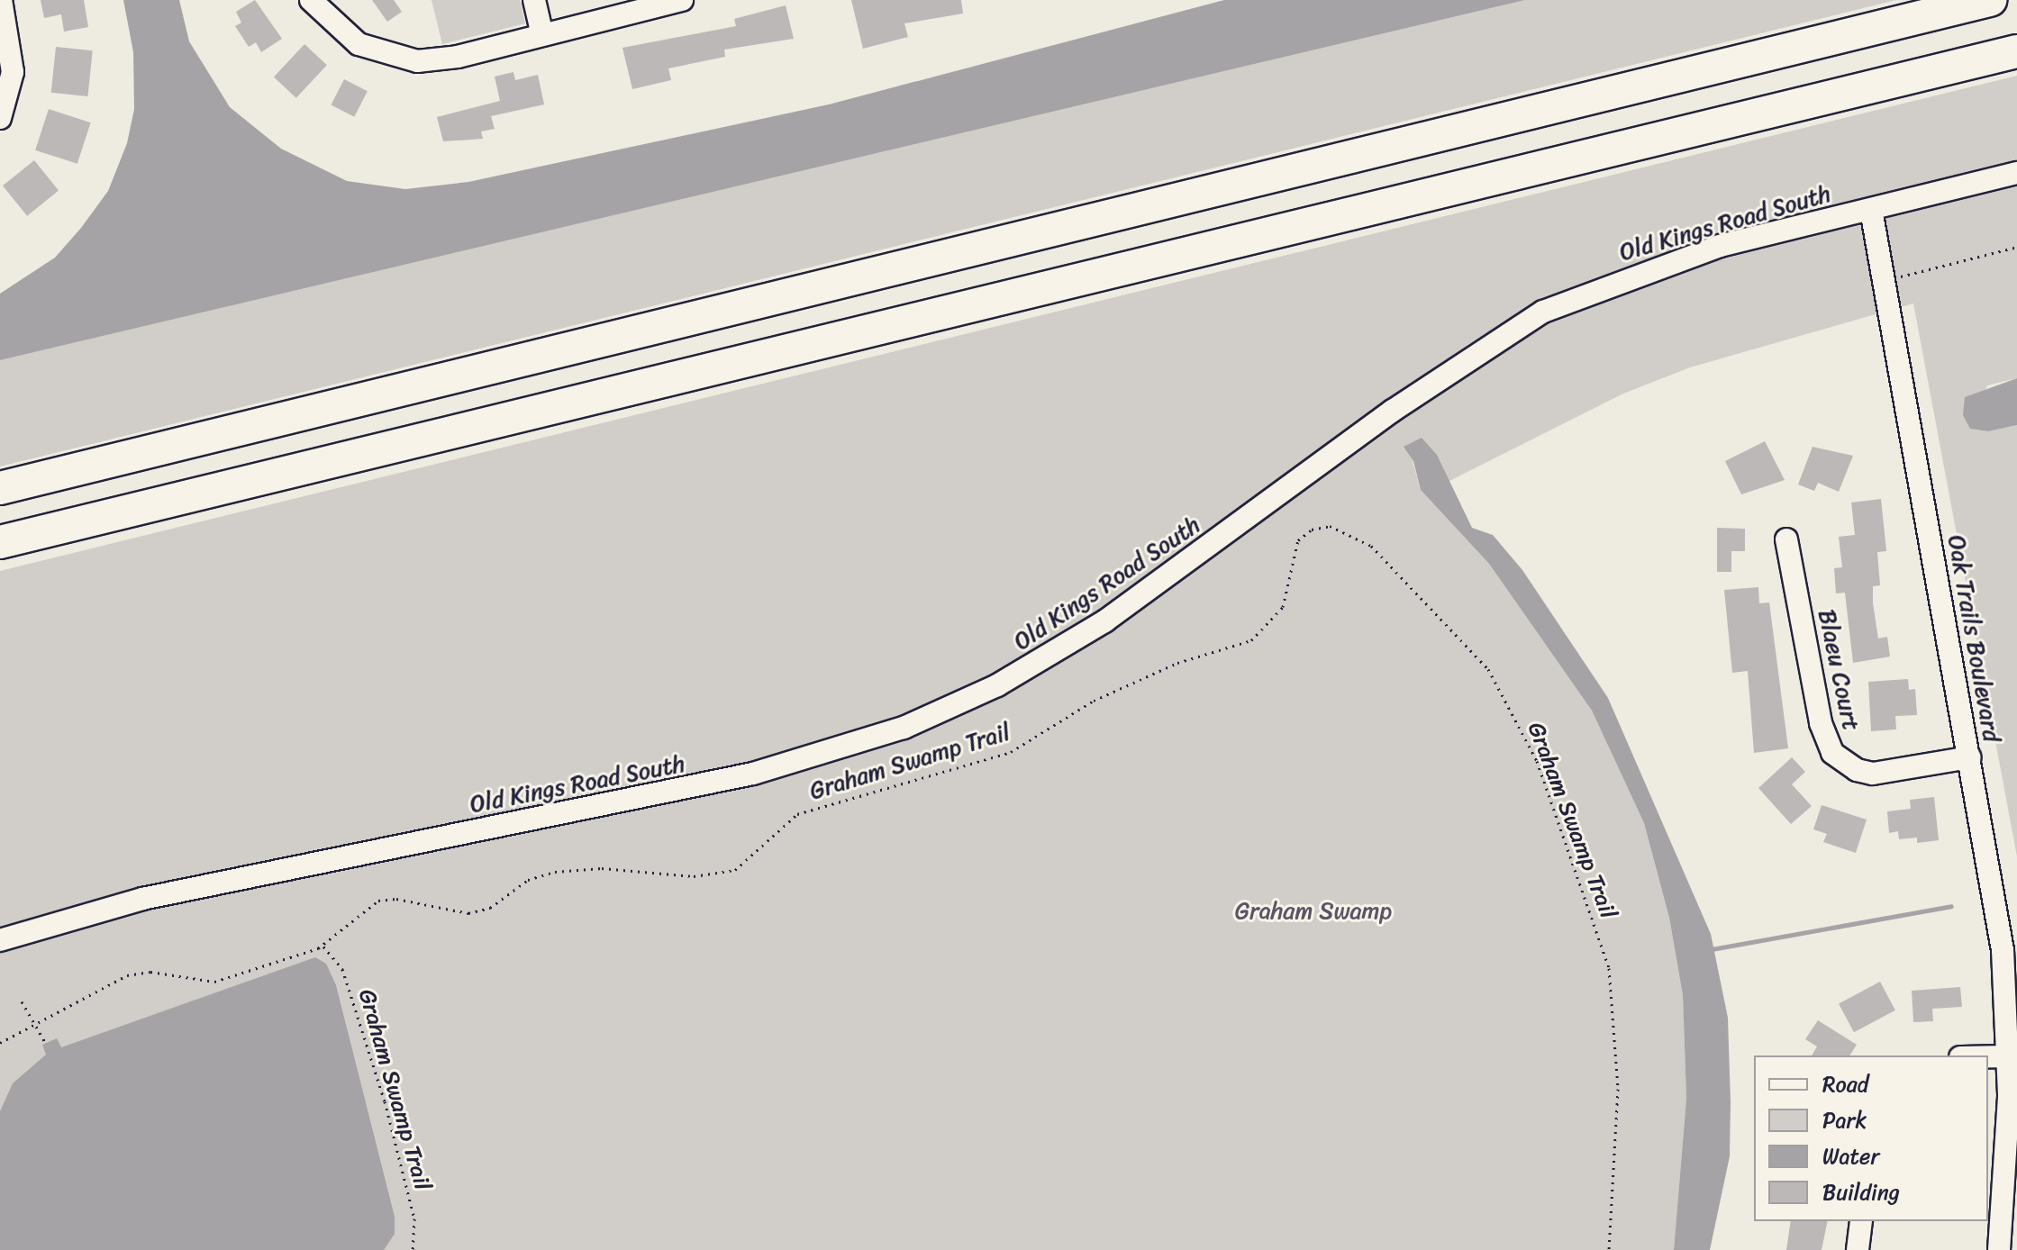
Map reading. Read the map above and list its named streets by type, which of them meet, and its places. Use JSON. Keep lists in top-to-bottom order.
{
  "streets": {
    "street": ["Old Kings Road South", "Oak Trails Boulevard", "Blaeu Court"],
    "path": ["Graham Swamp Trail"]
  },
  "crossings": [
    ["Old Kings Road South", "Oak Trails Boulevard"],
    ["Oak Trails Boulevard", "Blaeu Court"]
  ],
  "parks": ["Graham Swamp"],
  "legend": [
    "Road",
    "Park",
    "Water",
    "Building"
  ]
}
